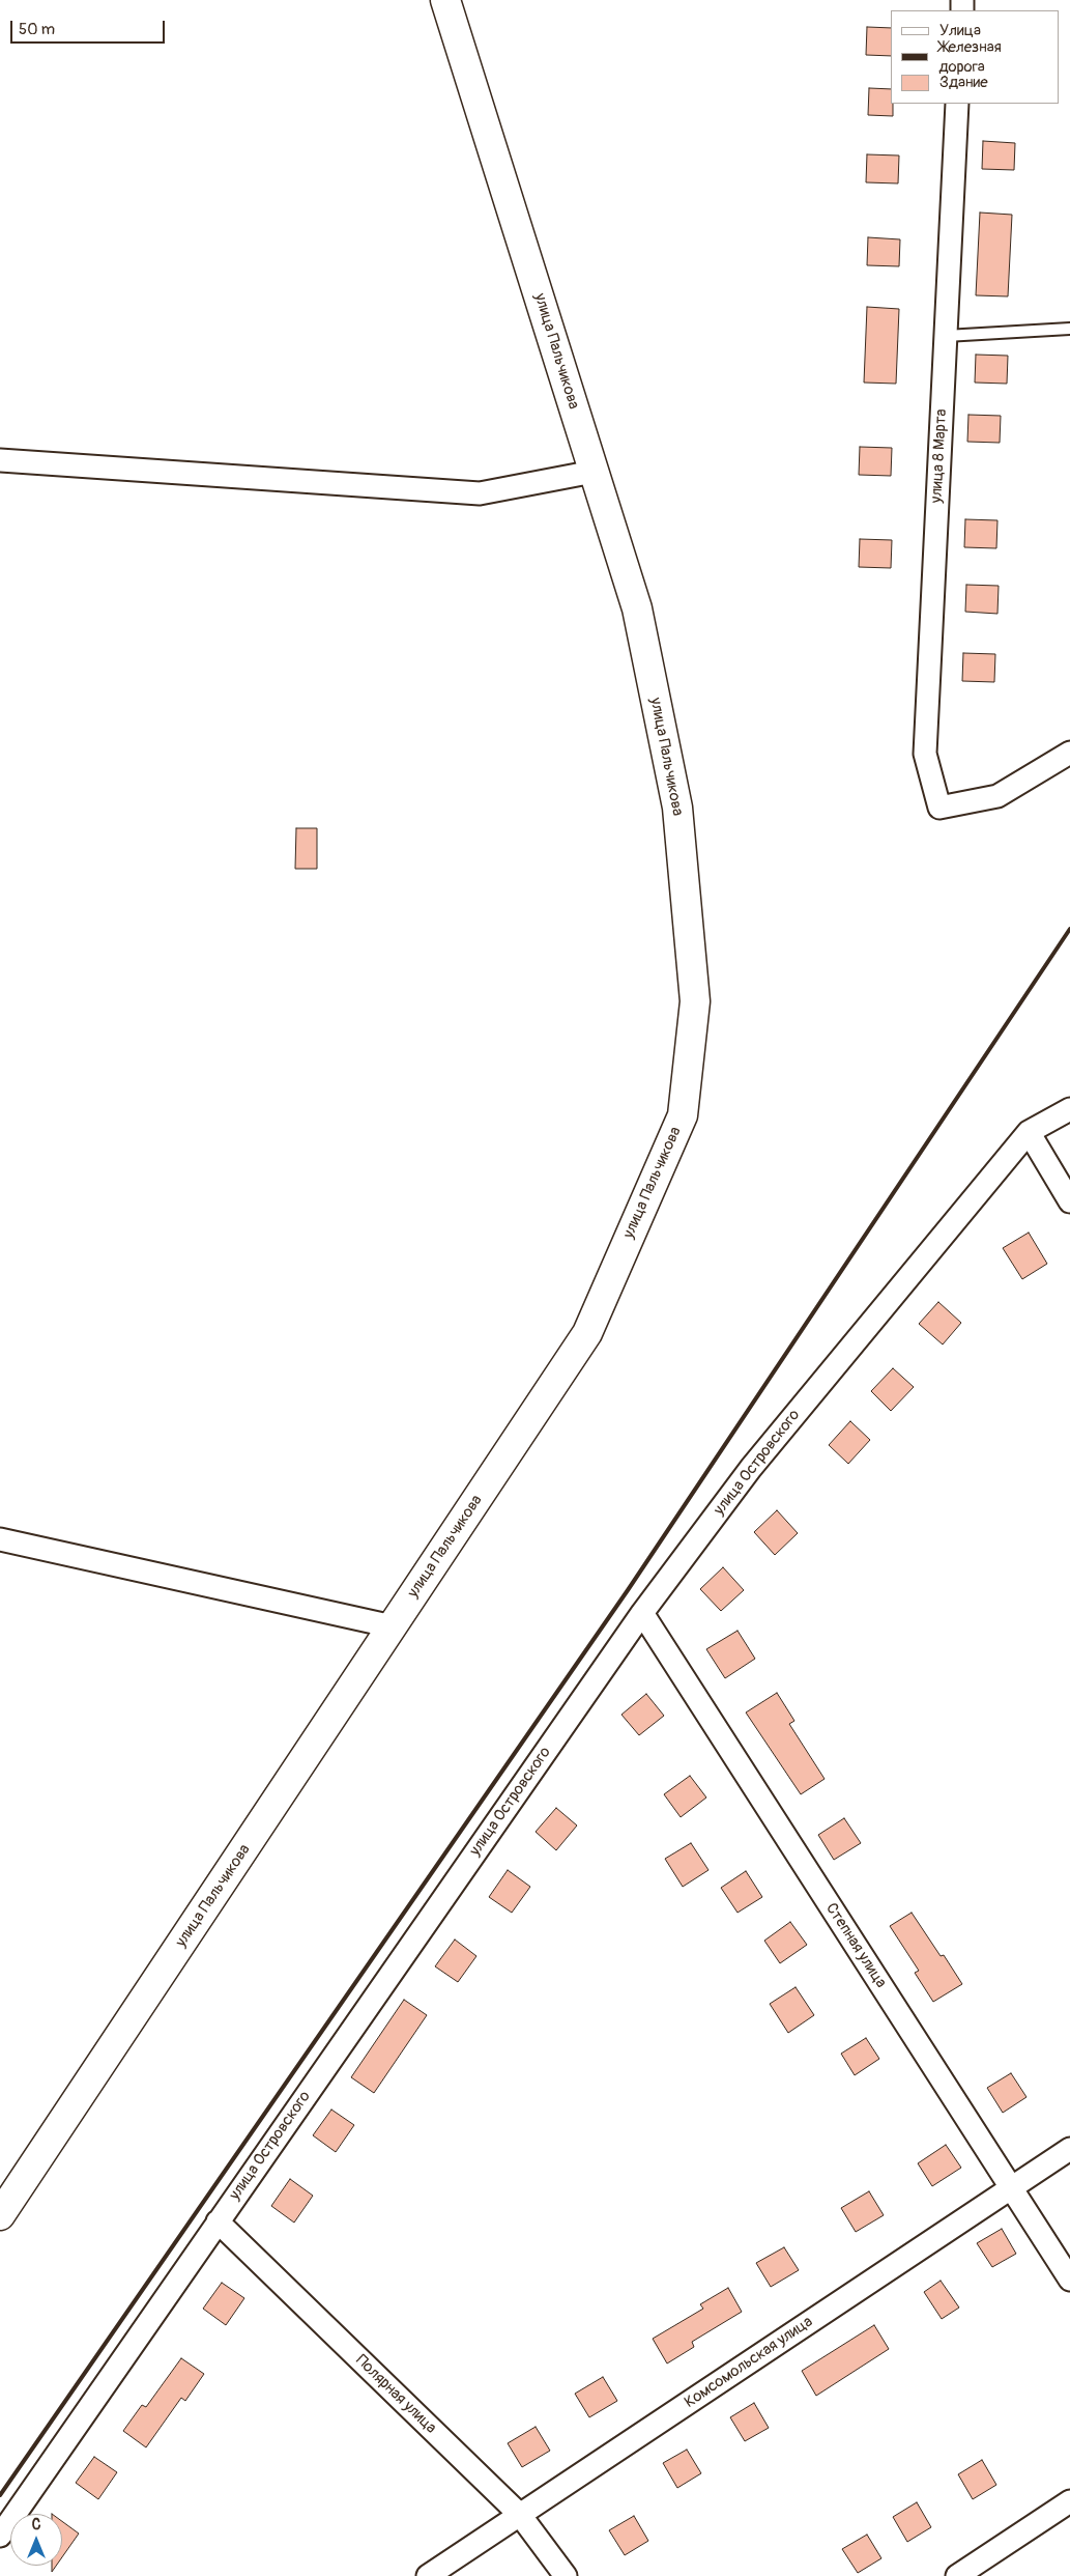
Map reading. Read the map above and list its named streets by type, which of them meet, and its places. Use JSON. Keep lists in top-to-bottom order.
{
  "streets": {
    "street": [
      "улица Пальчикова",
      "улица 8 Марта",
      "улица Островского",
      "Степная улица",
      "Комсомольская улица",
      "Полярная улица"
    ]
  },
  "crossings": [
    ["улица Островского", "Степная улица"],
    ["улица Островского", "Полярная улица"],
    ["Степная улица", "Комсомольская улица"],
    ["Комсомольская улица", "Полярная улица"]
  ],
  "legend": ["Улица", "Железная дорога", "Здание"],
  "scale_bar": "50 m",
  "north": "top"
}
